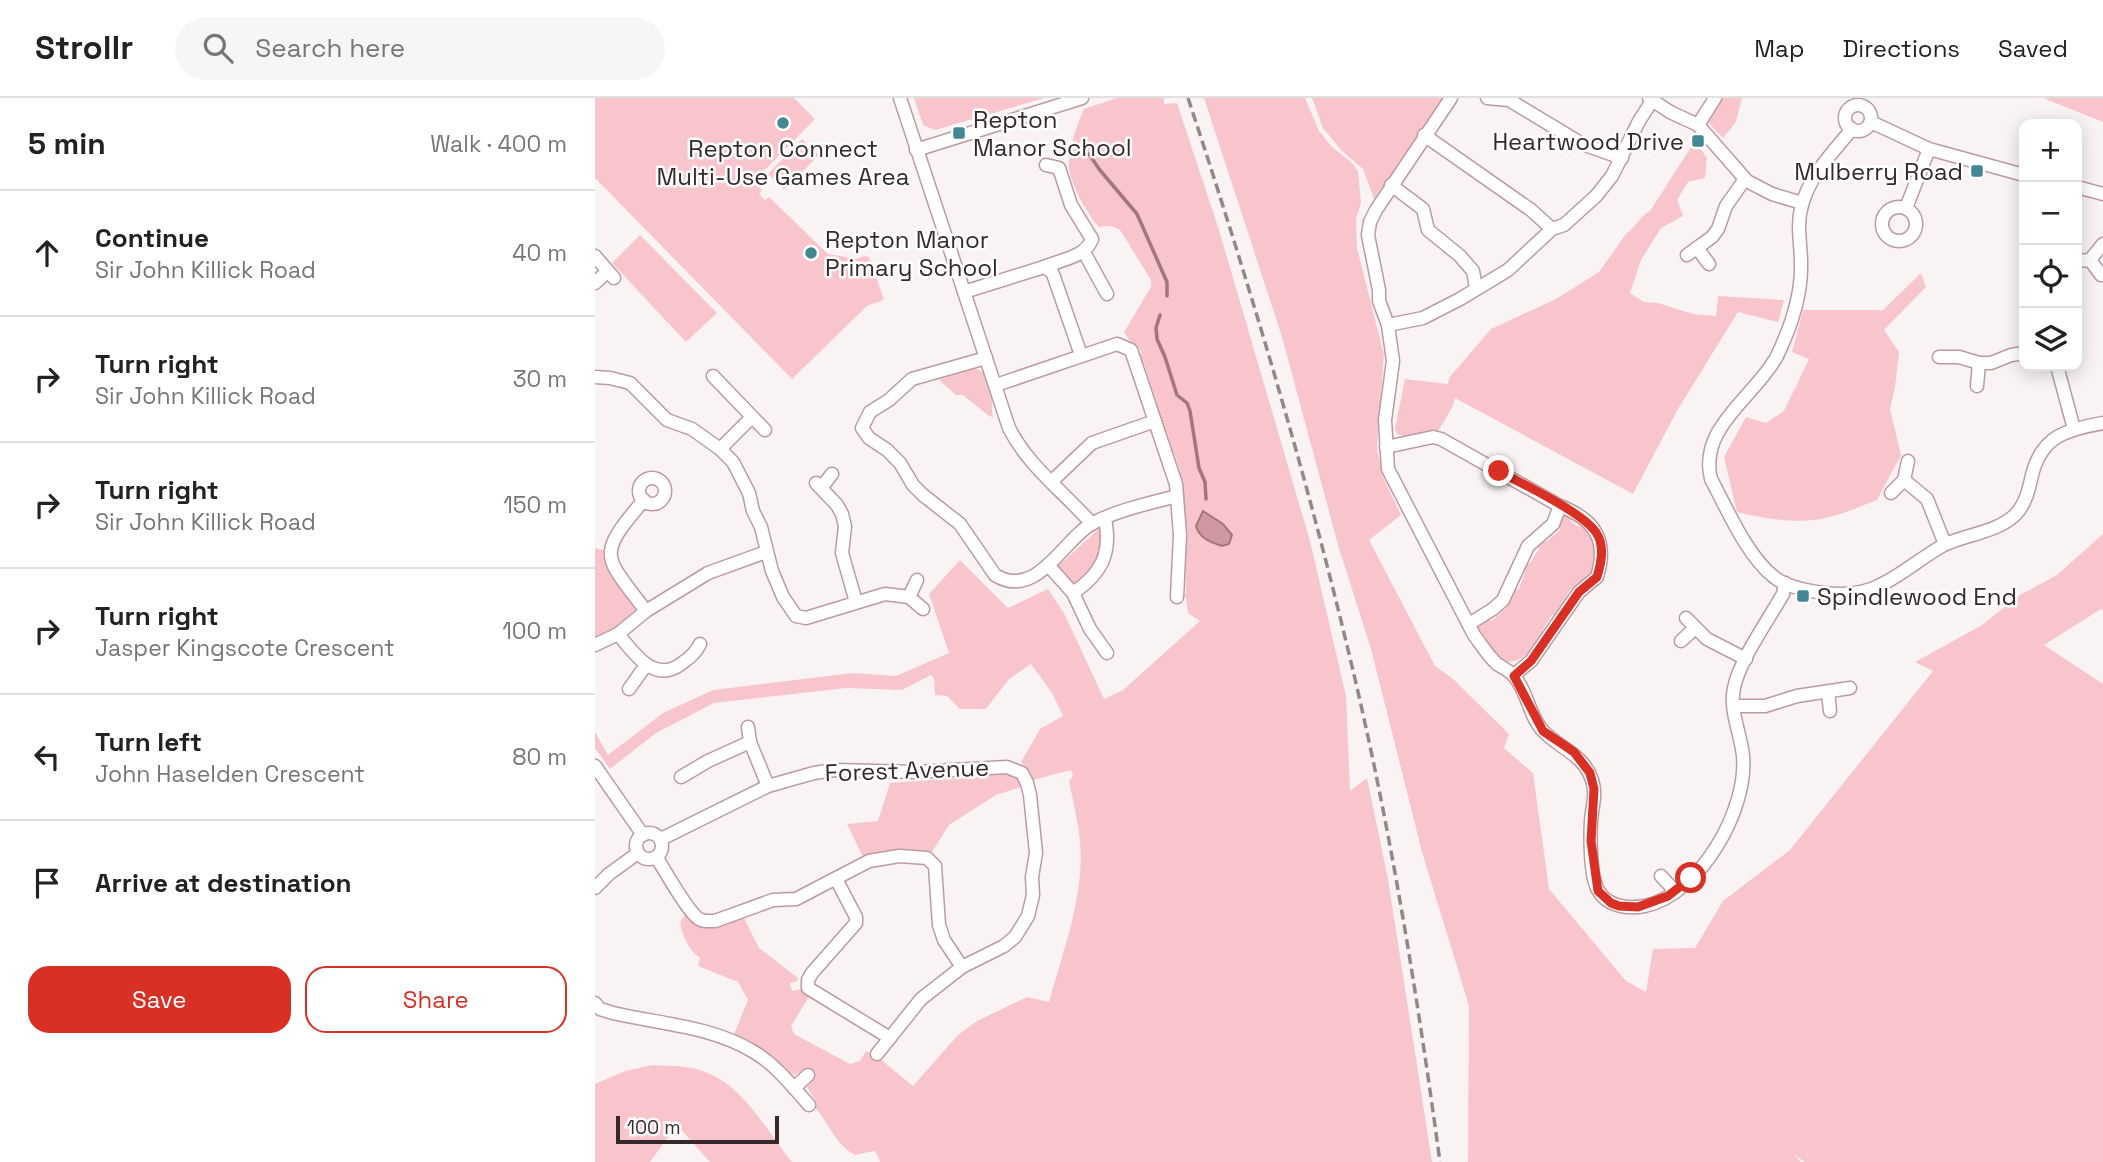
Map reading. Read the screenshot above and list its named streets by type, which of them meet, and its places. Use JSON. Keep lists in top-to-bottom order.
{
  "streets": {
    "street": ["Forest Avenue"]
  },
  "places": {
    "other": ["Repton Connect Multi-Use Games Area", "Repton Manor Primary School"],
    "transit": [
      "Repton Manor School",
      "Heartwood Drive",
      "Mulberry Road",
      "Spindlewood End"
    ]
  },
  "scale_bar": "100 m",
  "page": {
    "header": "Strollr",
    "search": "Search here",
    "nav": ["Map", "Directions", "Saved"],
    "heading": ["5 min", "Walk · 400 m"],
    "map_buttons": ["+", "−"],
    "list": [
      ["Continue", "Sir John Killick Road", "40 m"],
      ["Turn right", "Sir John Killick Road", "30 m"],
      ["Turn right", "Sir John Killick Road", "150 m"],
      ["Turn right", "Jasper Kingscote Crescent", "100 m"],
      ["Turn left", "John Haselden Crescent", "80 m"],
      "Arrive at destination"
    ],
    "buttons": ["Save", "Share"],
    "scale": "100 m"
  }
}
